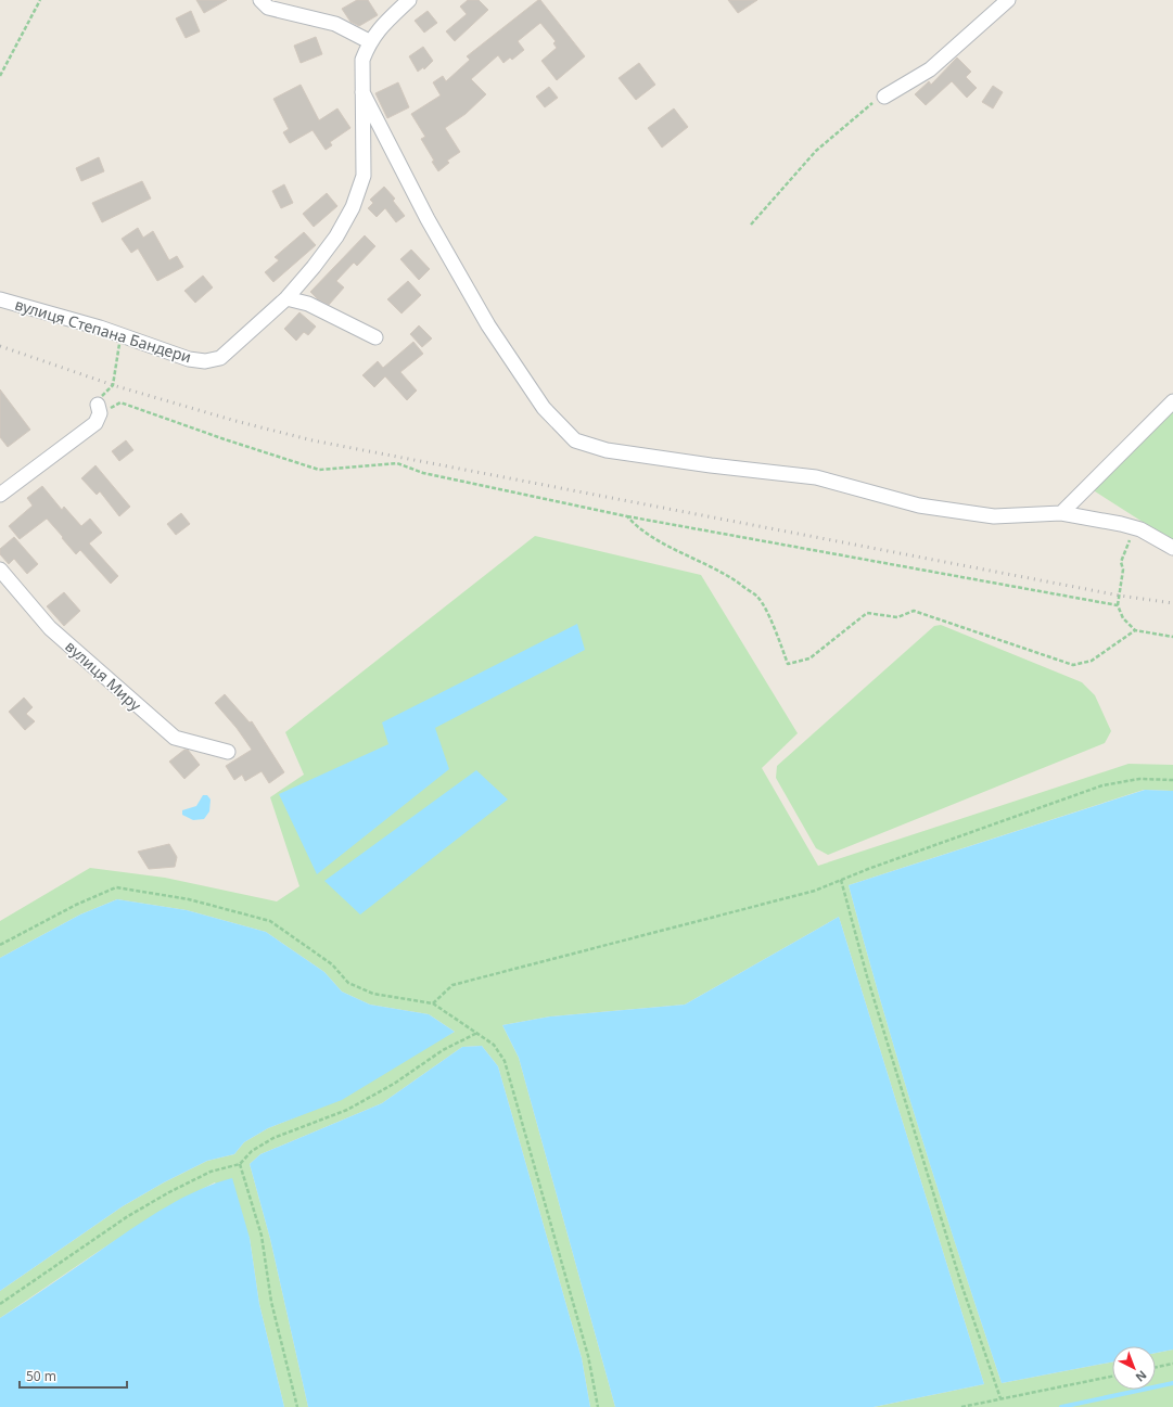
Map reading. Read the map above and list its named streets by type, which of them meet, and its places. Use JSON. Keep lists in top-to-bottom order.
{
  "streets": {
    "street": ["вулиця Степана Бандери", "вулиця Миру"]
  },
  "scale_bar": "50 m",
  "north": "bottom right"
}
